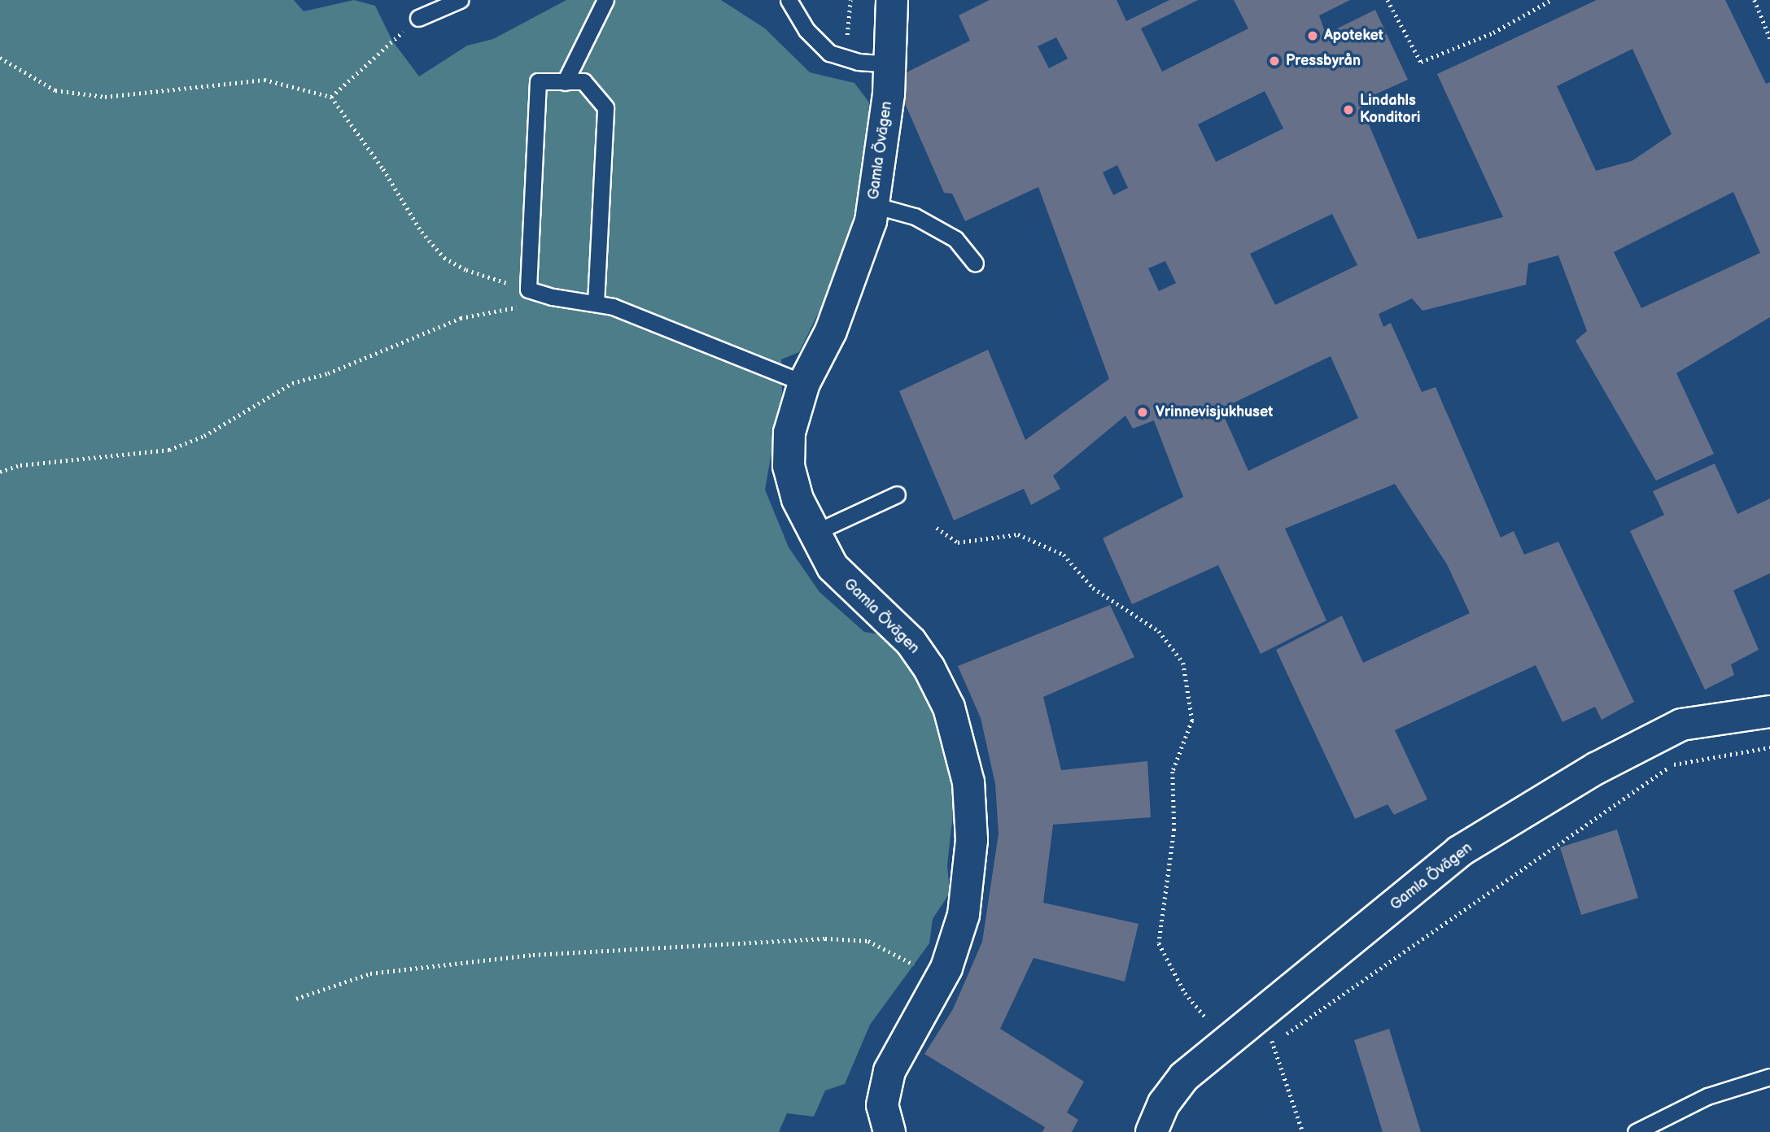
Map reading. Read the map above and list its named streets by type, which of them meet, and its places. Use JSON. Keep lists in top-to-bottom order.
{
  "streets": {
    "street": ["Gamla Övägen"]
  },
  "places": [
    "Apoteket",
    "Pressbyrån",
    "Lindahls Konditori",
    "Vrinnevisjukhuset"
  ]
}
